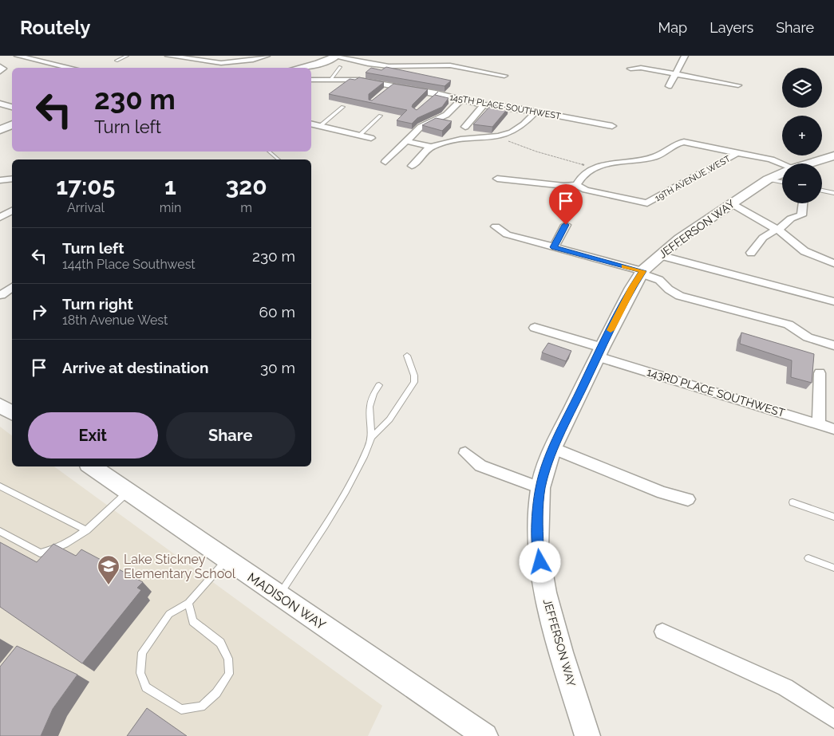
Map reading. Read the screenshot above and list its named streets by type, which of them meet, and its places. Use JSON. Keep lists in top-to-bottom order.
{
  "streets": {
    "street": [
      "145TH PLACE SOUTHWEST",
      "19TH AVENUE WEST",
      "JEFFERSON WAY",
      "143RD PLACE SOUTHWEST",
      "MADISON WAY"
    ]
  },
  "crossings": [
    ["JEFFERSON WAY", "143RD PLACE SOUTHWEST"]
  ],
  "places": {
    "school or university": ["Lake Stickney Elementary School"]
  },
  "page": {
    "header": "Routely",
    "nav": ["Map", "Layers", "Share"],
    "map_buttons": ["+", "−"],
    "turn": ["230 m", "Turn left"],
    "eta": [
      "17:05",
      "Arrival",
      "1",
      "min",
      "320",
      "m"
    ],
    "list": [
      {
        "name": "Turn left",
        "note": "144th Place Southwest",
        "value": "230 m"
      },
      {
        "name": "Turn right",
        "note": "18th Avenue West",
        "value": "60 m"
      },
      {
        "name": "Arrive at destination",
        "value": "30 m"
      }
    ],
    "buttons": ["Exit", "Share"]
  }
}
